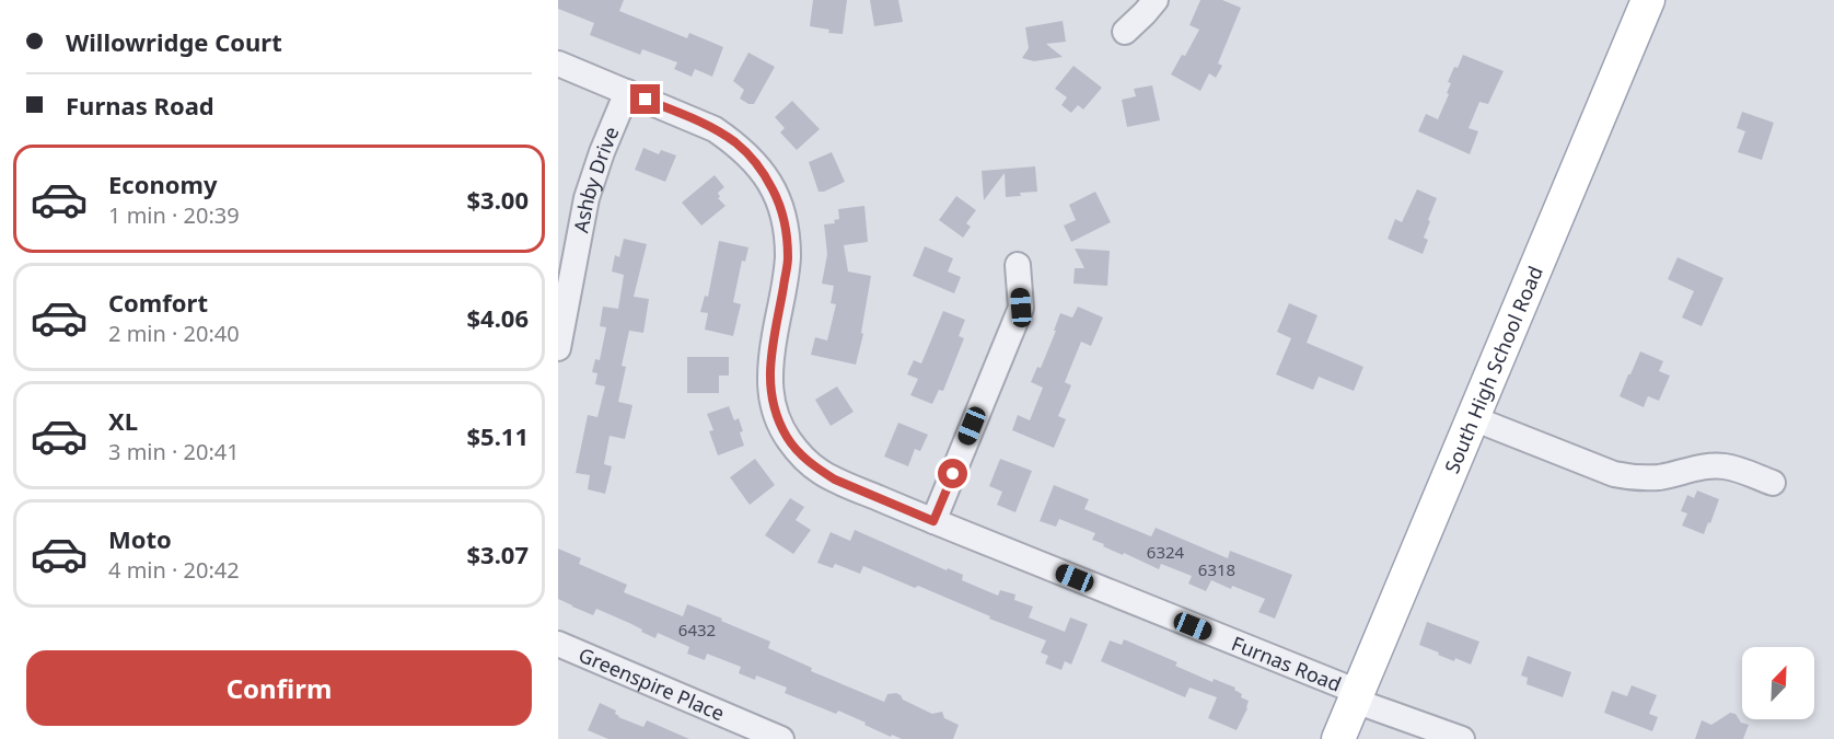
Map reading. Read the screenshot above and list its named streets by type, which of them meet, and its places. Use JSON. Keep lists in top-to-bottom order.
{
  "streets": {
    "main road": ["South High School Road"],
    "street": ["Ashby Drive", "Furnas Road", "Greenspire Place"]
  },
  "crossings": [
    ["Ashby Drive", "Furnas Road"],
    ["South High School Road", "Furnas Road"]
  ],
  "house_numbers": ["6324", "6318", "6432"],
  "north": "top right",
  "page": {
    "banner": ["Willowridge Court", "Furnas Road"],
    "list": [
      {
        "name": "Economy",
        "note": "1 min · 20:39",
        "value": "$3.00"
      },
      {
        "name": "Comfort",
        "note": "2 min · 20:40",
        "value": "$4.06"
      },
      {
        "name": "XL",
        "note": "3 min · 20:41",
        "value": "$5.11"
      },
      {
        "name": "Moto",
        "note": "4 min · 20:42",
        "value": "$3.07"
      }
    ],
    "buttons": "Confirm"
  }
}
